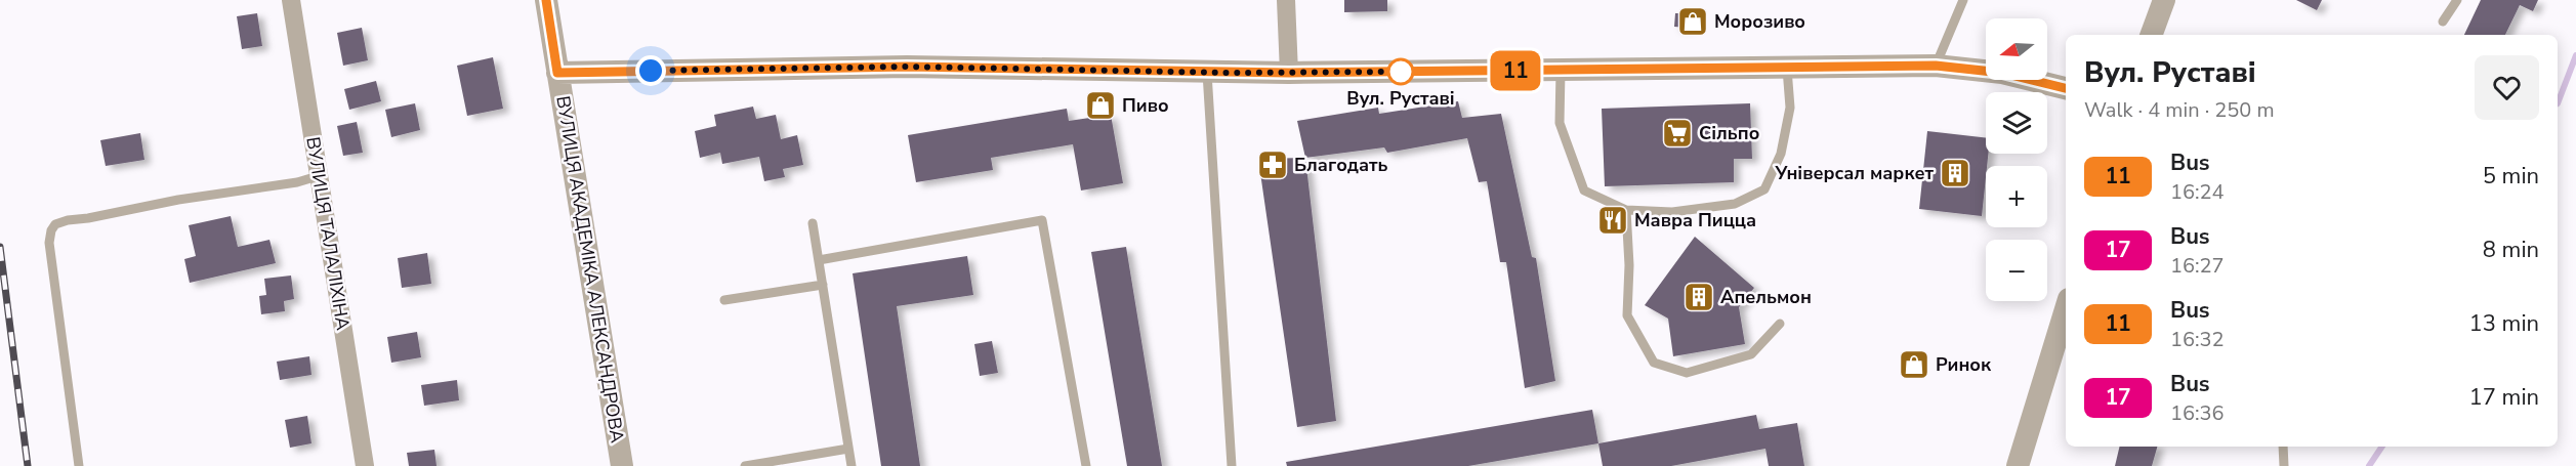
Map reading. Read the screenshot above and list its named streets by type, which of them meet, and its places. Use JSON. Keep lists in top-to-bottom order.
{
  "streets": {
    "street": ["ВУЛИЦЯ ТАЛАЛІХІНА", "ВУЛИЦЯ АКАДЕМІКА АЛЕКСАНДРОВА"]
  },
  "places": {
    "shop": ["Морозиво", "Пиво", "Ринок"],
    "other": ["Вул. Руставі"],
    "supermarket": ["Сільпо"],
    "pharmacy": ["Благодать"],
    "building": ["Універсал маркет", "Апельмон"],
    "restaurant": ["Мавра Пицца"]
  },
  "lines": ["bus line 11"],
  "north": "left",
  "page": {
    "on_map": "11",
    "map_buttons": ["+", "−"],
    "heading": ["Вул. Руставі", "Walk · 4 min · 250 m"],
    "list": [
      {
        "mark": "11",
        "name": "Bus",
        "note": "16:24",
        "value": "5 min"
      },
      {
        "mark": "17",
        "name": "Bus",
        "note": "16:27",
        "value": "8 min"
      },
      {
        "mark": "11",
        "name": "Bus",
        "note": "16:32",
        "value": "13 min"
      },
      {
        "mark": "17",
        "name": "Bus",
        "note": "16:36",
        "value": "17 min"
      }
    ]
  }
}
